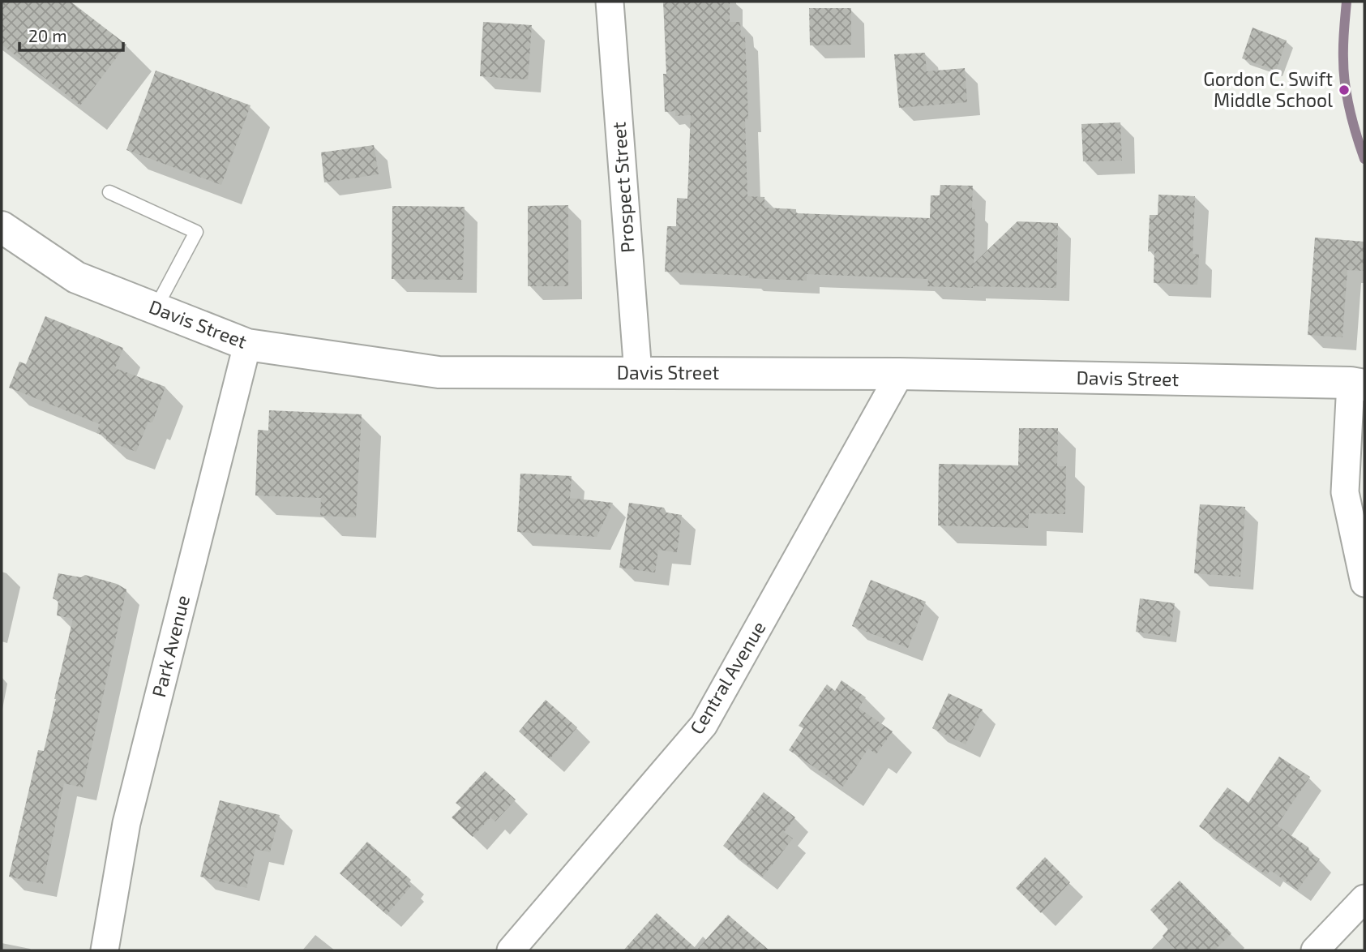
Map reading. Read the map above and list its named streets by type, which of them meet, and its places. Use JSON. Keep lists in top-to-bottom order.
{
  "streets": {
    "main road": ["Davis Street"],
    "street": ["Prospect Street", "Park Avenue", "Central Avenue"]
  },
  "crossings": [
    ["Prospect Street", "Davis Street"],
    ["Davis Street", "Park Avenue"],
    ["Davis Street", "Central Avenue"]
  ],
  "places": ["Gordon C. Swift Middle School"],
  "scale_bar": "20 m"
}
